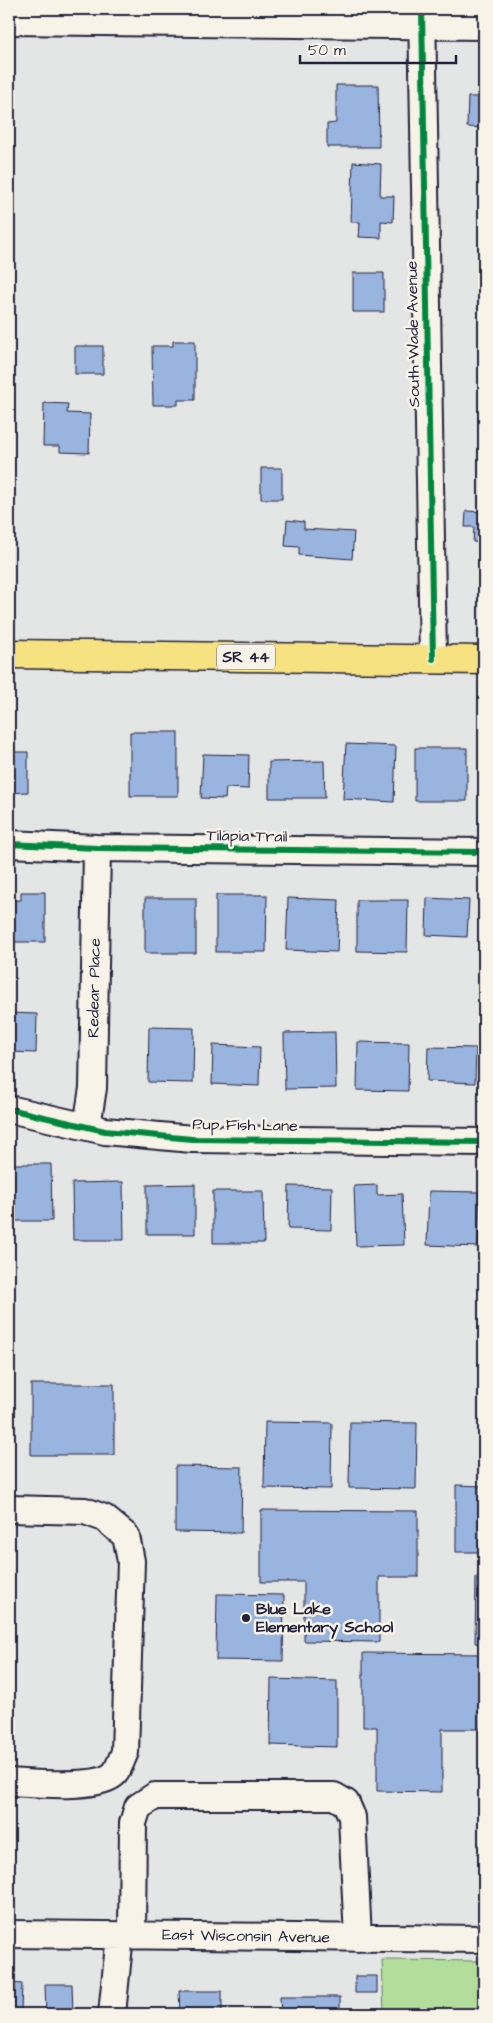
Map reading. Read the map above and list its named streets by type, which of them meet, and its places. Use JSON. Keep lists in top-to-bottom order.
{
  "streets": {
    "main road": ["SR 44"],
    "street": [
      "South Wade Avenue",
      "Tilapia Trail",
      "Redear Place",
      "Pup Fish Lane",
      "East Wisconsin Avenue"
    ]
  },
  "crossings": [
    ["South Wade Avenue", "SR 44"],
    ["Tilapia Trail", "Redear Place"],
    ["Redear Place", "Pup Fish Lane"]
  ],
  "places": ["Blue Lake Elementary School"],
  "scale_bar": "50 m"
}
